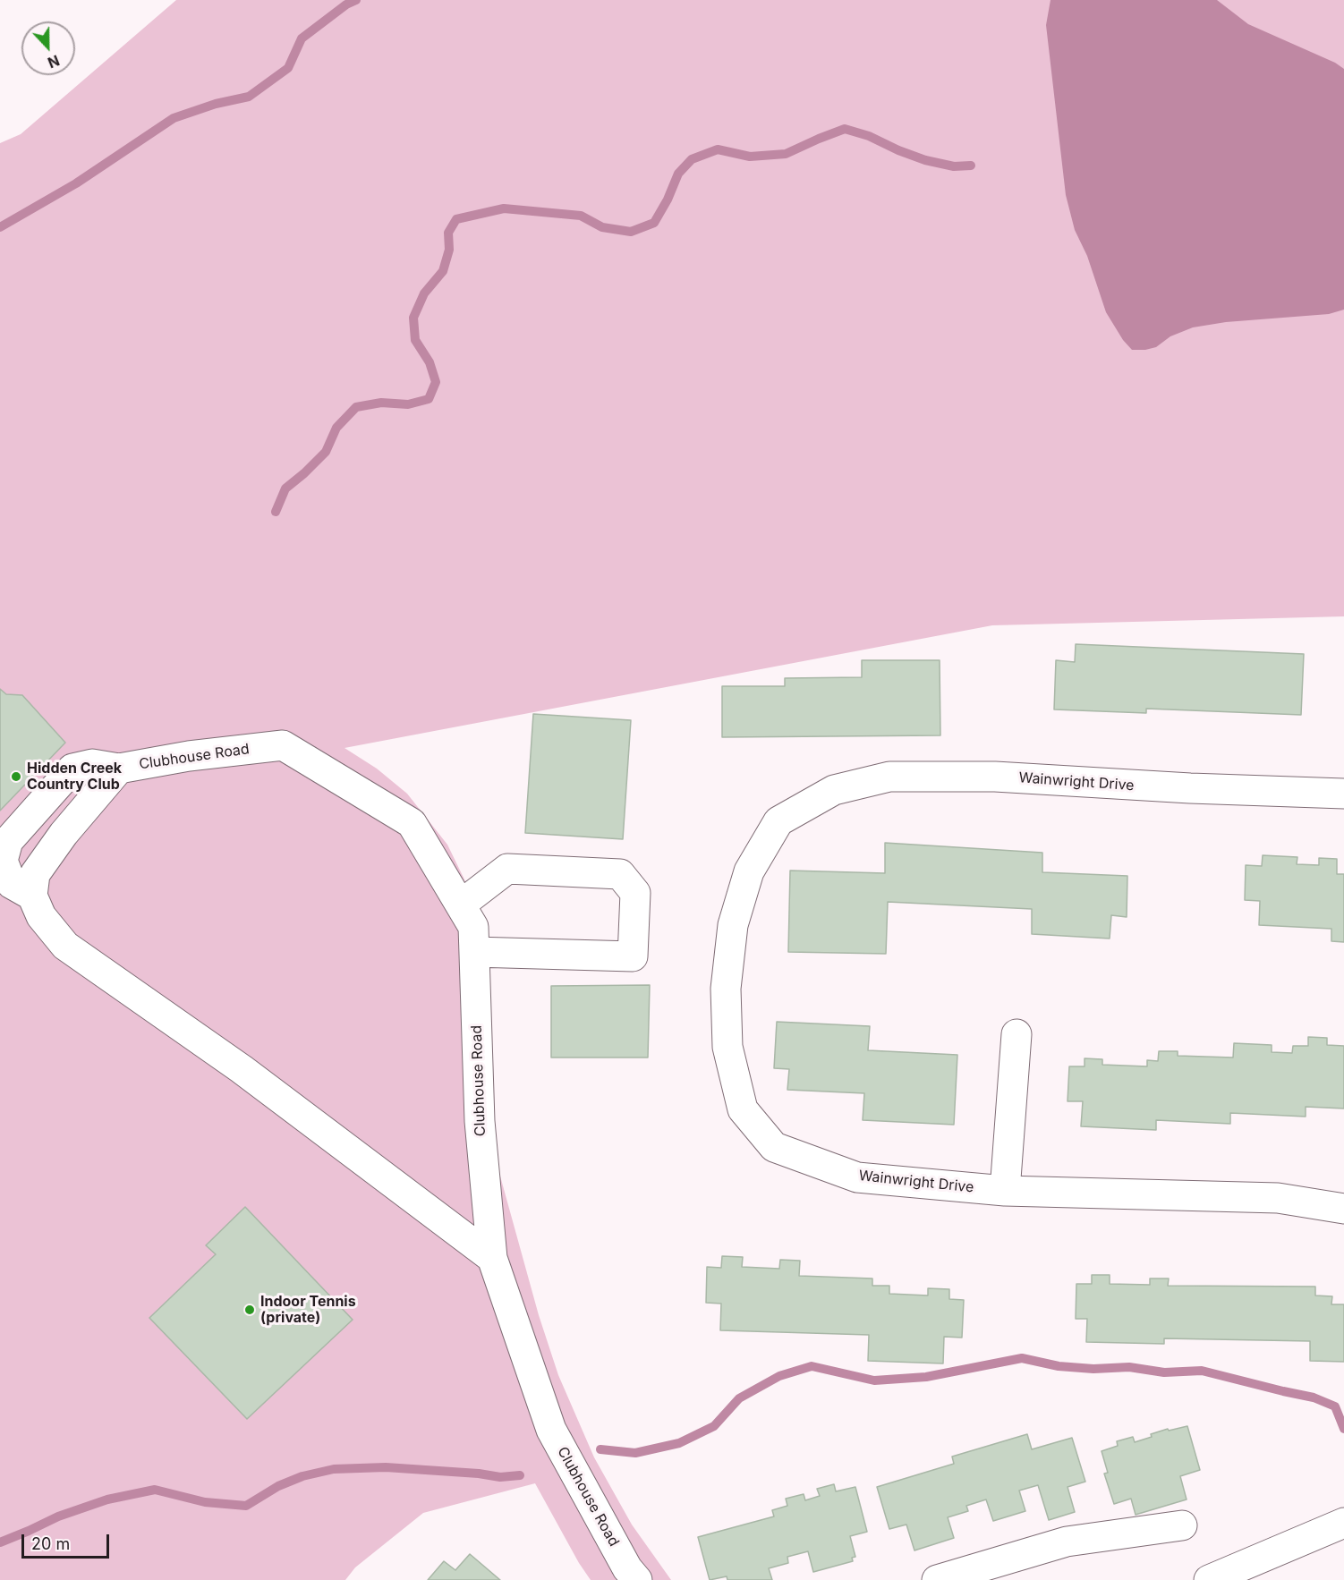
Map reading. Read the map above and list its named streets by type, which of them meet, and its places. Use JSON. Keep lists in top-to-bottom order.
{
  "streets": {
    "street": ["Clubhouse Road", "Wainwright Drive"]
  },
  "places": ["Hidden Creek Country Club", "Indoor Tennis (private)"],
  "scale_bar": "20 m",
  "north": "bottom"
}
